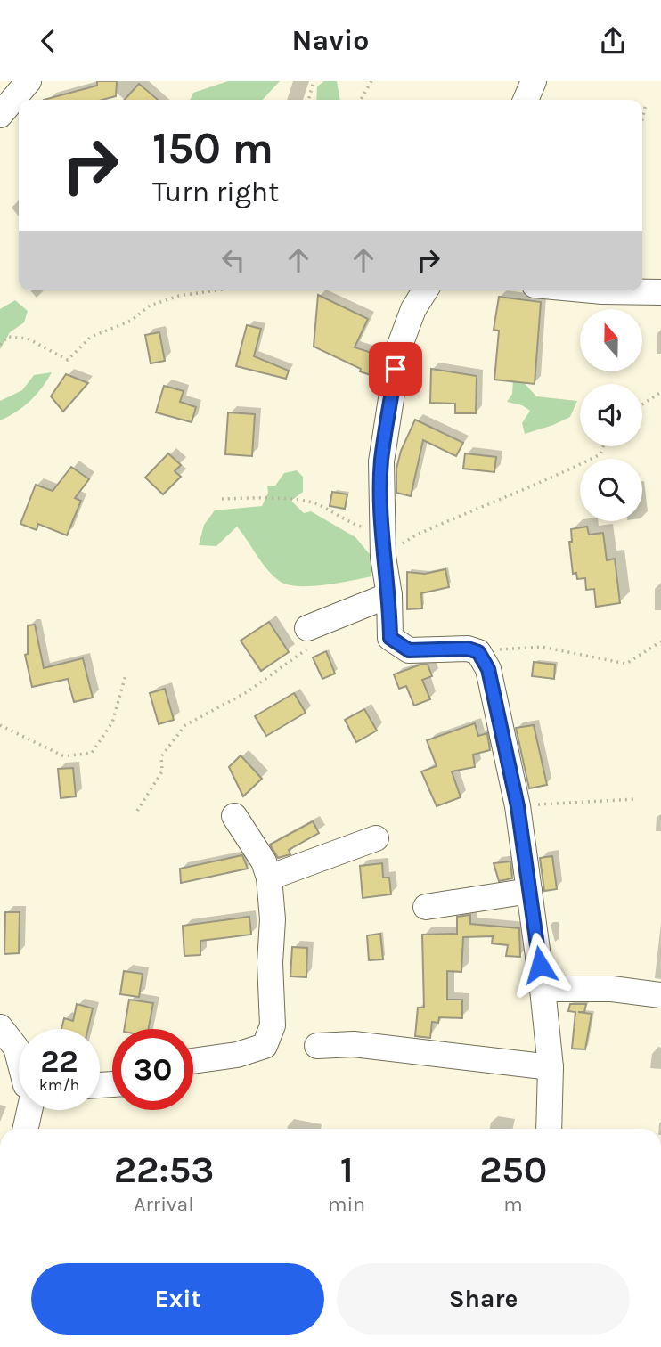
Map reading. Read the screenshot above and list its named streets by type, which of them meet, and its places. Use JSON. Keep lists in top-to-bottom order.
{
  "north": "top",
  "page": {
    "header": "Navio",
    "turn": ["150 m", "Turn right"],
    "speed": "22 km/h",
    "limit": "30",
    "eta": [
      "22:53",
      "Arrival",
      "1",
      "min",
      "250",
      "m"
    ],
    "buttons": ["Exit", "Share"]
  }
}
